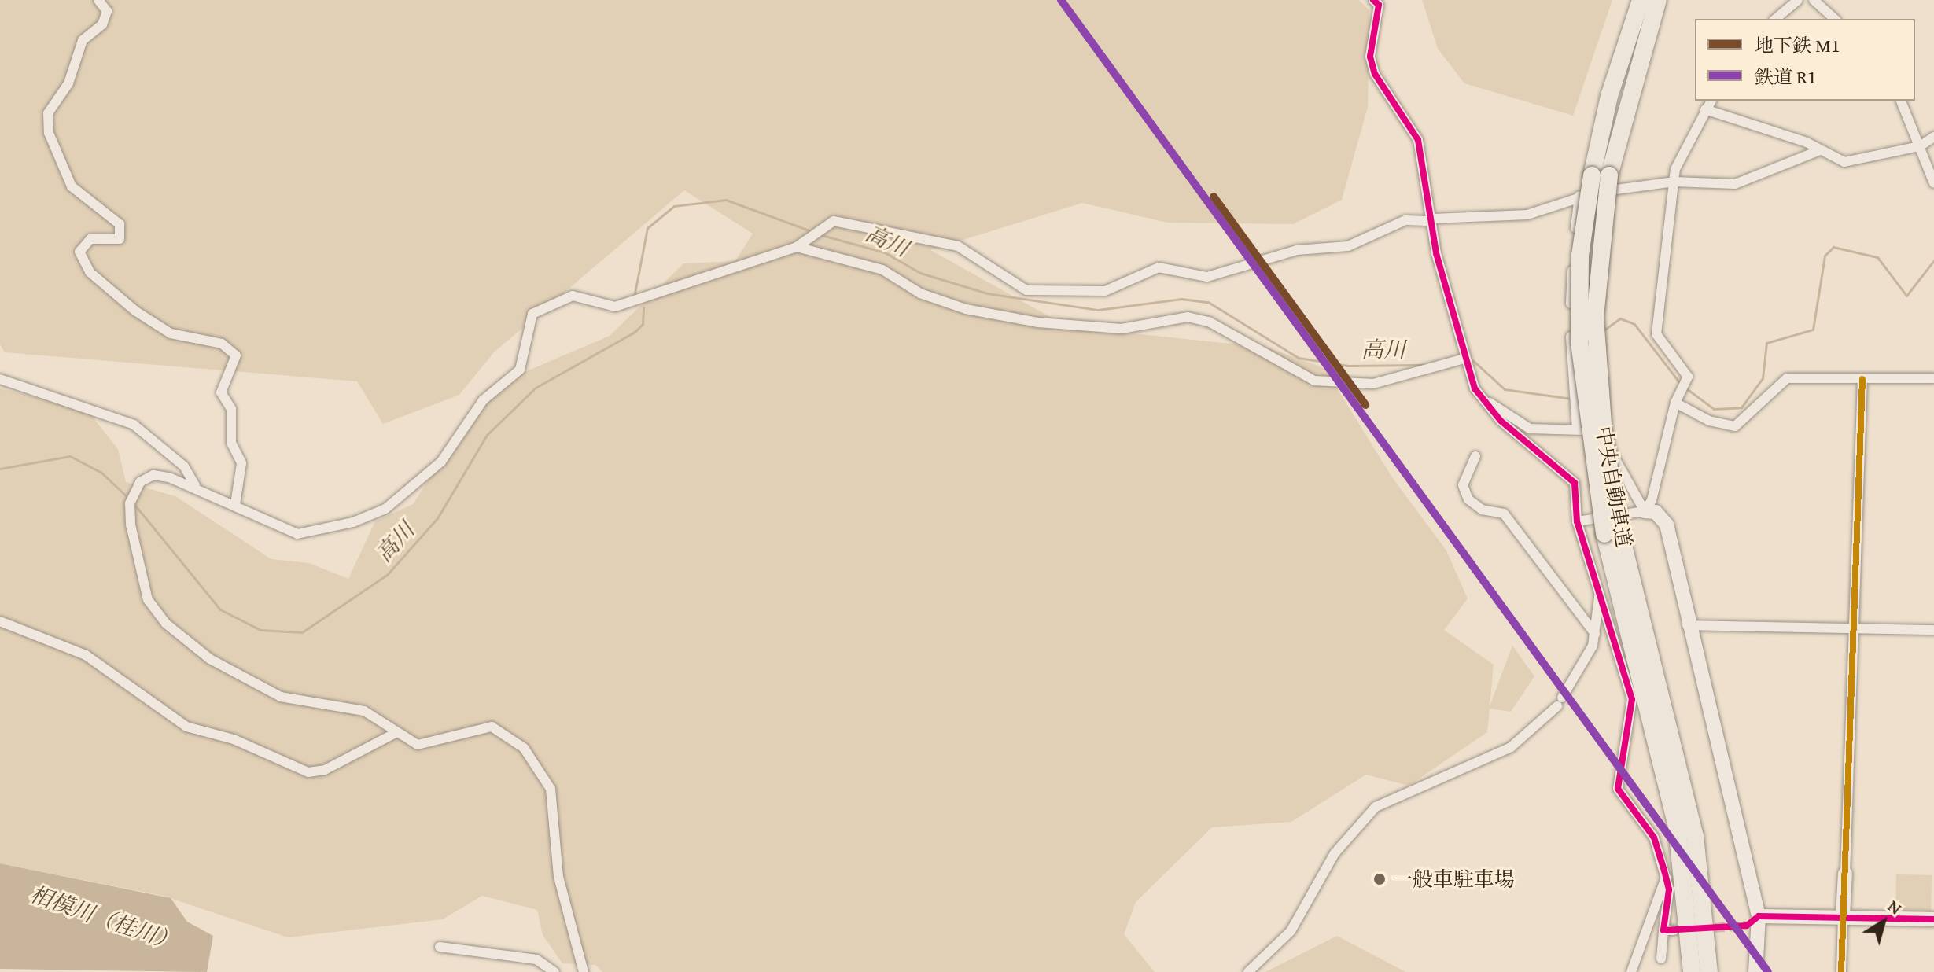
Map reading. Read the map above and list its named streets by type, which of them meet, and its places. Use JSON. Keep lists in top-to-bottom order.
{
  "streets": {
    "highway": ["中央自動車道"]
  },
  "water": ["高川", "相模川（桂川）"],
  "places": ["一般車駐車場"],
  "lines": ["rail line R1", "metro line M1"],
  "legend": ["地下鉄 M1", "鉄道 R1"],
  "north": "top right"
}
